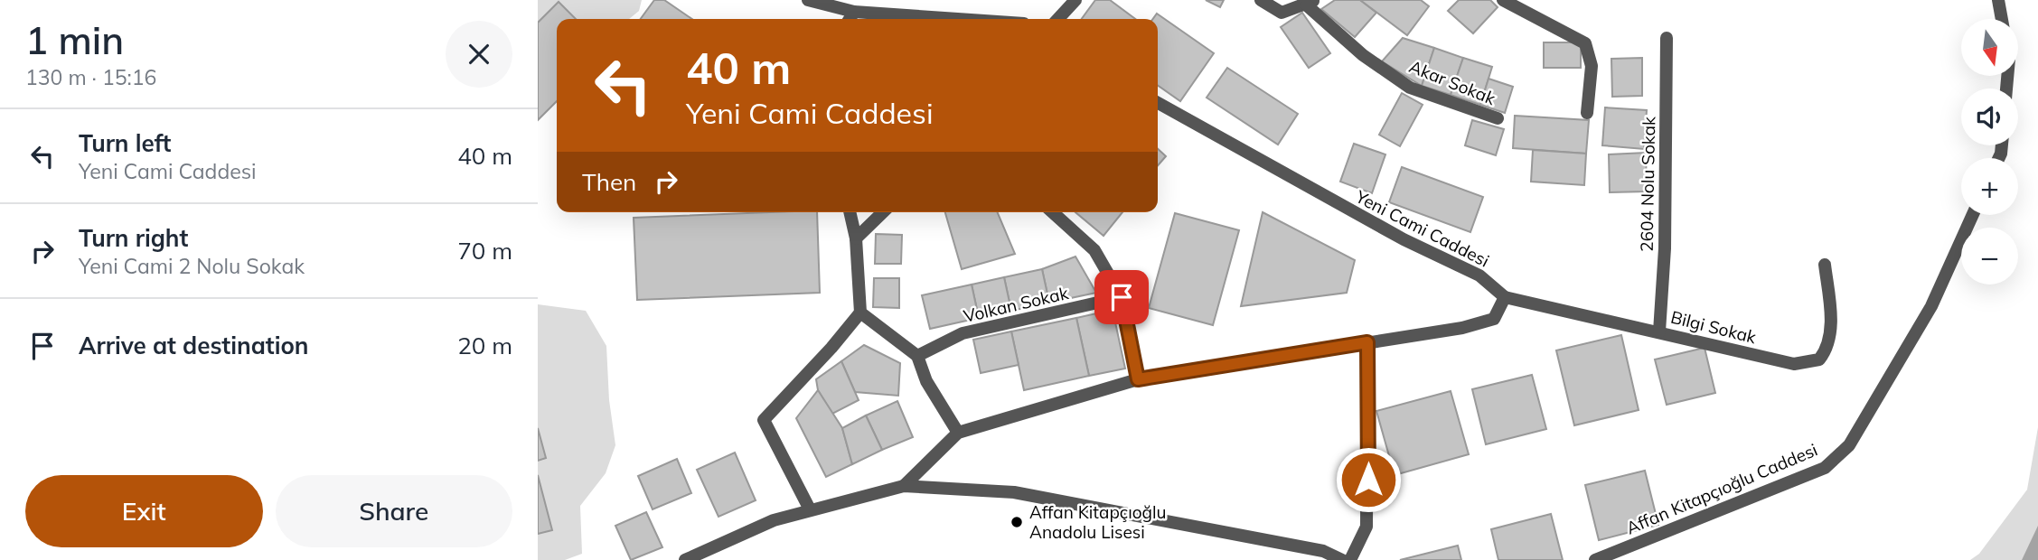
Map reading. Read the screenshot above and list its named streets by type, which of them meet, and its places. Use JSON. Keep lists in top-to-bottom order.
{
  "streets": {
    "street": [
      "Akar Sokak",
      "2604 Nolu Sokak",
      "Yeni Cami Caddesi",
      "Volkan Sokak",
      "Bilgi Sokak",
      "Affan Kitapçıoğlu Caddesi"
    ]
  },
  "crossings": [
    ["2604 Nolu Sokak", "Bilgi Sokak"],
    ["Yeni Cami Caddesi", "Bilgi Sokak"]
  ],
  "places": ["Affan Kitapçıoğlu Anadolu Lisesi"],
  "north": "bottom",
  "page": {
    "heading": ["1 min", "130 m · 15:16"],
    "map_buttons": ["+", "−"],
    "turn": ["40 m", "Yeni Cami Caddesi"],
    "list": [
      {
        "name": "Turn left",
        "note": "Yeni Cami Caddesi",
        "value": "40 m"
      },
      {
        "name": "Turn right",
        "note": "Yeni Cami 2 Nolu Sokak",
        "value": "70 m"
      },
      {
        "name": "Arrive at destination",
        "value": "20 m"
      }
    ],
    "then": "Then",
    "buttons": ["Exit", "Share"]
  }
}
